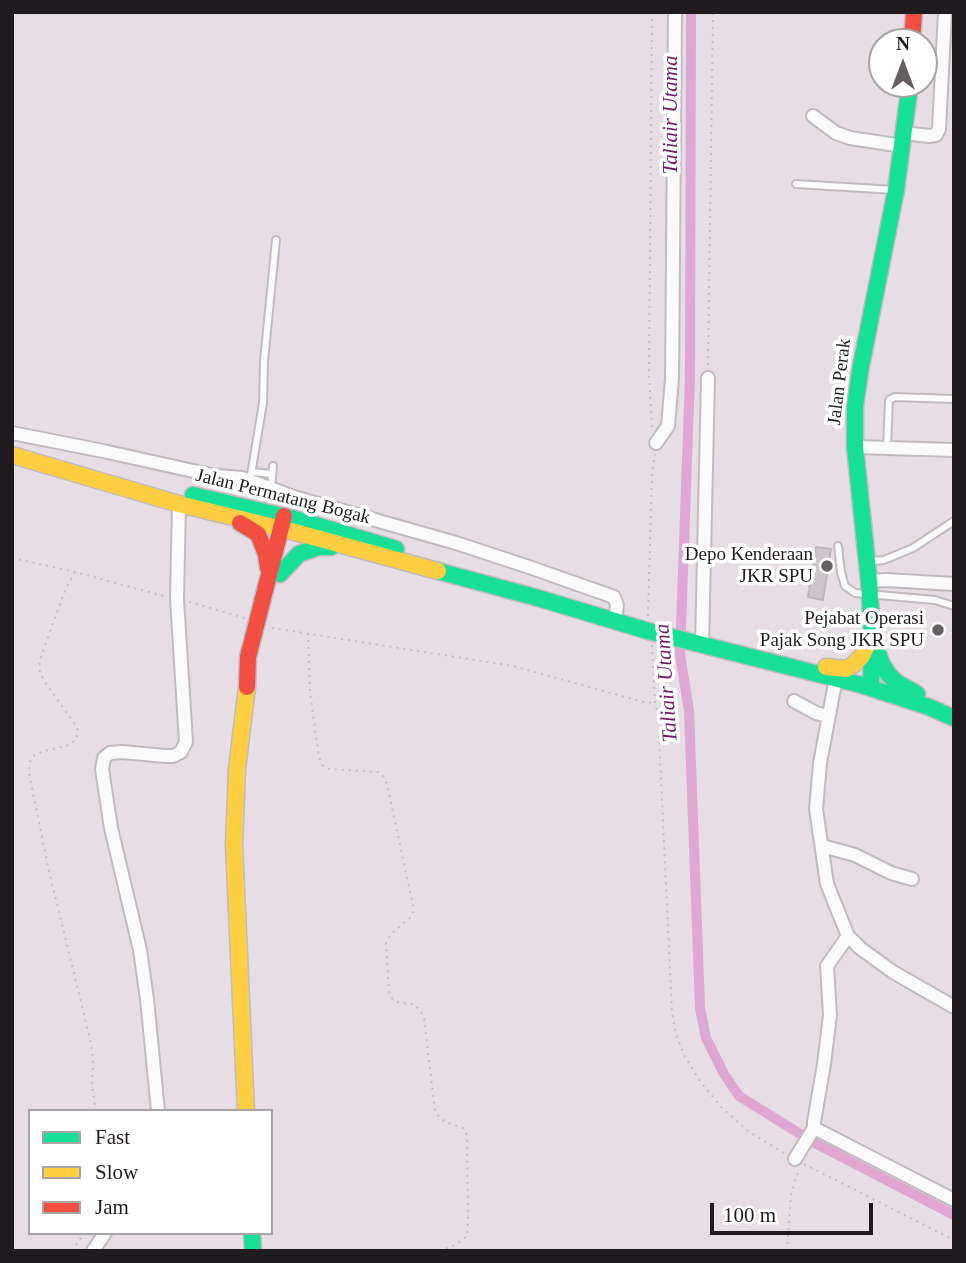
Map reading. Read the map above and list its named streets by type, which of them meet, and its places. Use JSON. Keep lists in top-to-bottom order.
{
  "streets": {
    "street": ["Jalan Perak", "Jalan Permatang Bogak"]
  },
  "crossings": [
    ["Jalan Perak", "Jalan Permatang Bogak"]
  ],
  "water": ["Taliair Utama"],
  "places": ["Depo Kenderaan JKR SPU", "Pejabat Operasi Pajak Song JKR SPU"],
  "legend": ["Fast", "Slow", "Jam"],
  "scale_bar": "100 m",
  "north": "top"
}
